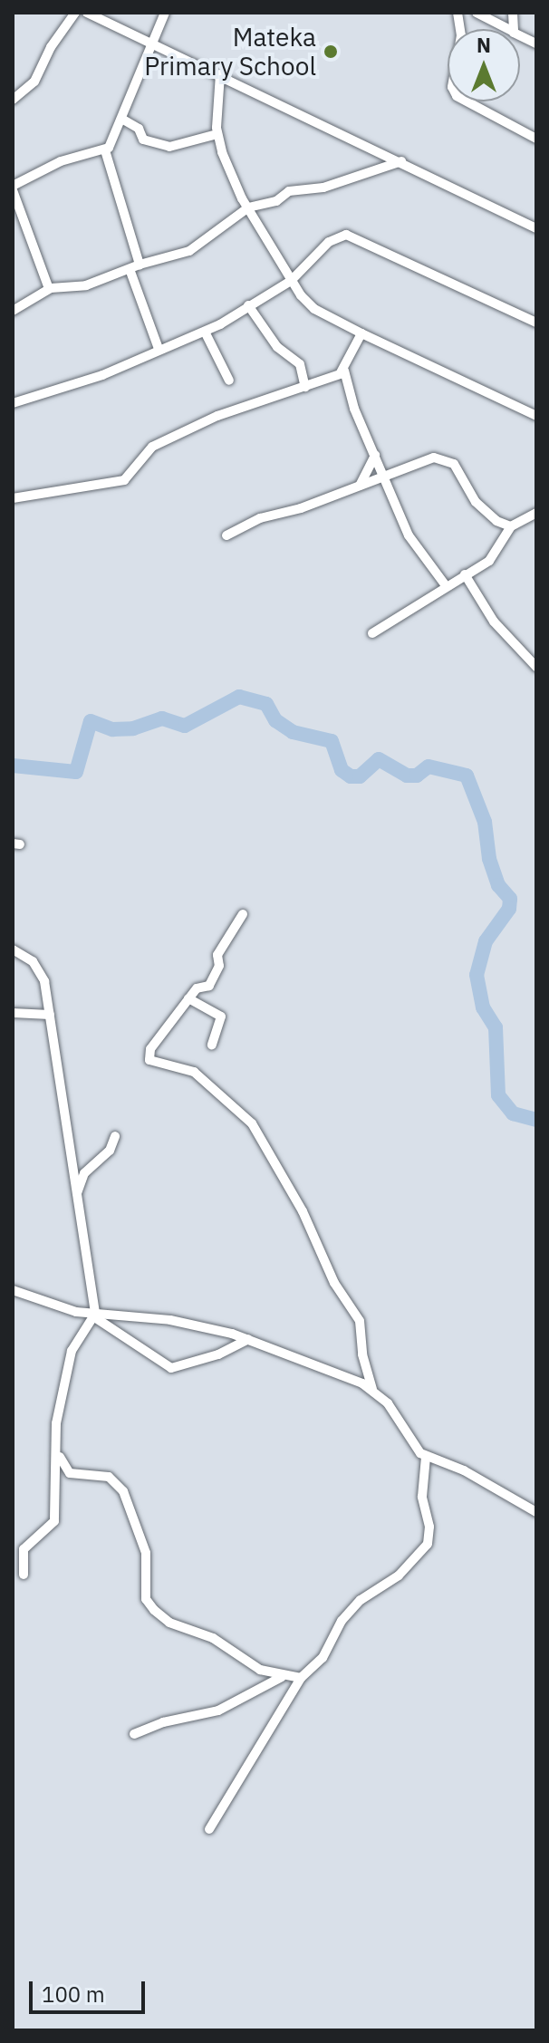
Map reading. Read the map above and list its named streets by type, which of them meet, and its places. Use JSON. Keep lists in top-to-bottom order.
{
  "places": ["Mateka Primary School"],
  "scale_bar": "100 m",
  "north": "top"
}
